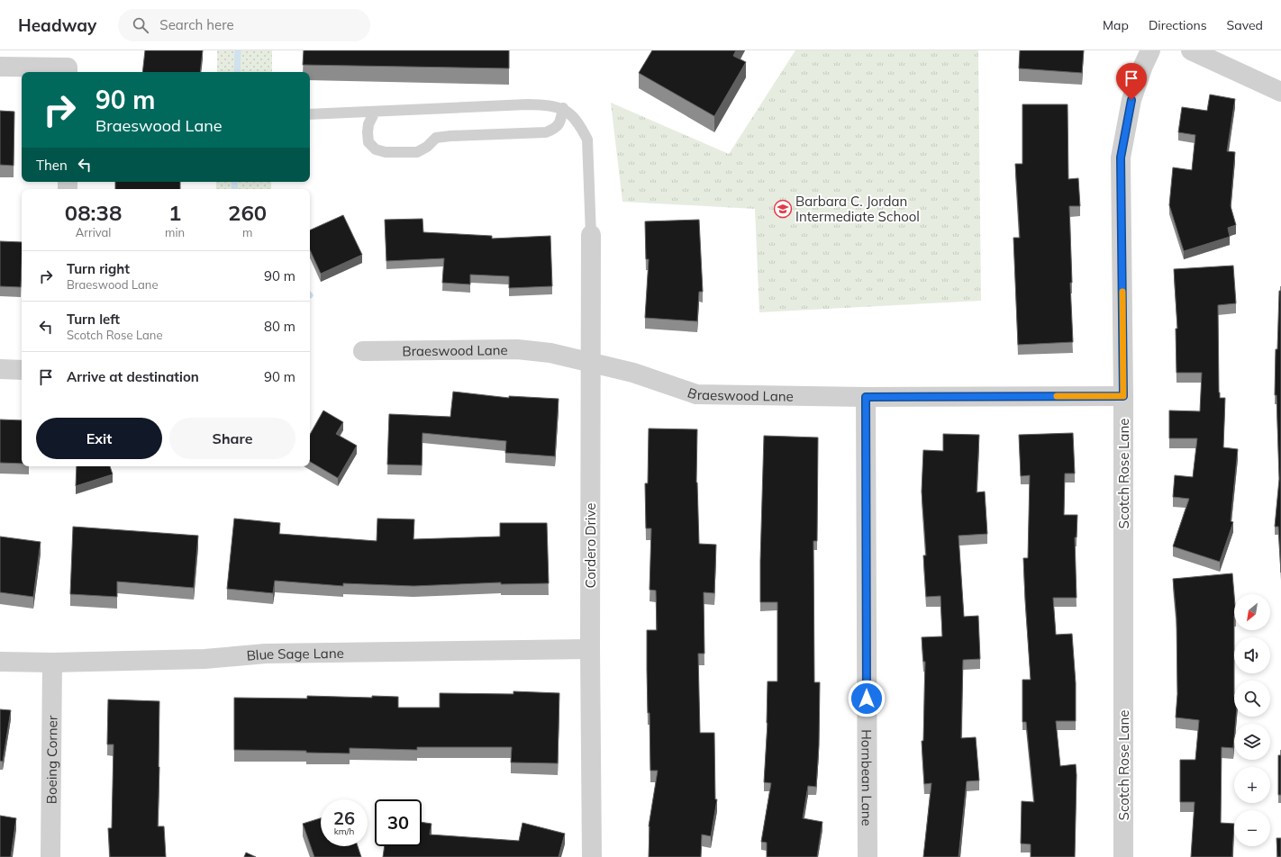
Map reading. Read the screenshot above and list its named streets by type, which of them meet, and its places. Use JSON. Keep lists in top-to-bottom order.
{
  "streets": {
    "street": [
      "Braeswood Lane",
      "Scotch Rose Lane",
      "Cordero Drive",
      "Blue Sage Lane",
      "Boeing Corner",
      "Hornbean Lane"
    ]
  },
  "crossings": [
    ["Braeswood Lane", "Scotch Rose Lane"],
    ["Braeswood Lane", "Cordero Drive"],
    ["Braeswood Lane", "Hornbean Lane"],
    ["Cordero Drive", "Blue Sage Lane"],
    ["Blue Sage Lane", "Boeing Corner"]
  ],
  "places": {
    "school or university": ["Barbara C. Jordan Intermediate School"]
  },
  "north": "bottom left",
  "page": {
    "header": "Headway",
    "search": "Search here",
    "nav": ["Map", "Directions", "Saved"],
    "turn": ["90 m", "Braeswood Lane"],
    "then": "Then",
    "eta": [
      "08:38",
      "Arrival",
      "1",
      "min",
      "260",
      "m"
    ],
    "list": [
      {
        "name": "Turn right",
        "note": "Braeswood Lane",
        "value": "90 m"
      },
      {
        "name": "Turn left",
        "note": "Scotch Rose Lane",
        "value": "80 m"
      },
      {
        "name": "Arrive at destination",
        "value": "90 m"
      }
    ],
    "buttons": ["Exit", "Share"],
    "map_buttons": ["+", "−"],
    "speed": "26 km/h",
    "limit": "30"
  }
}
